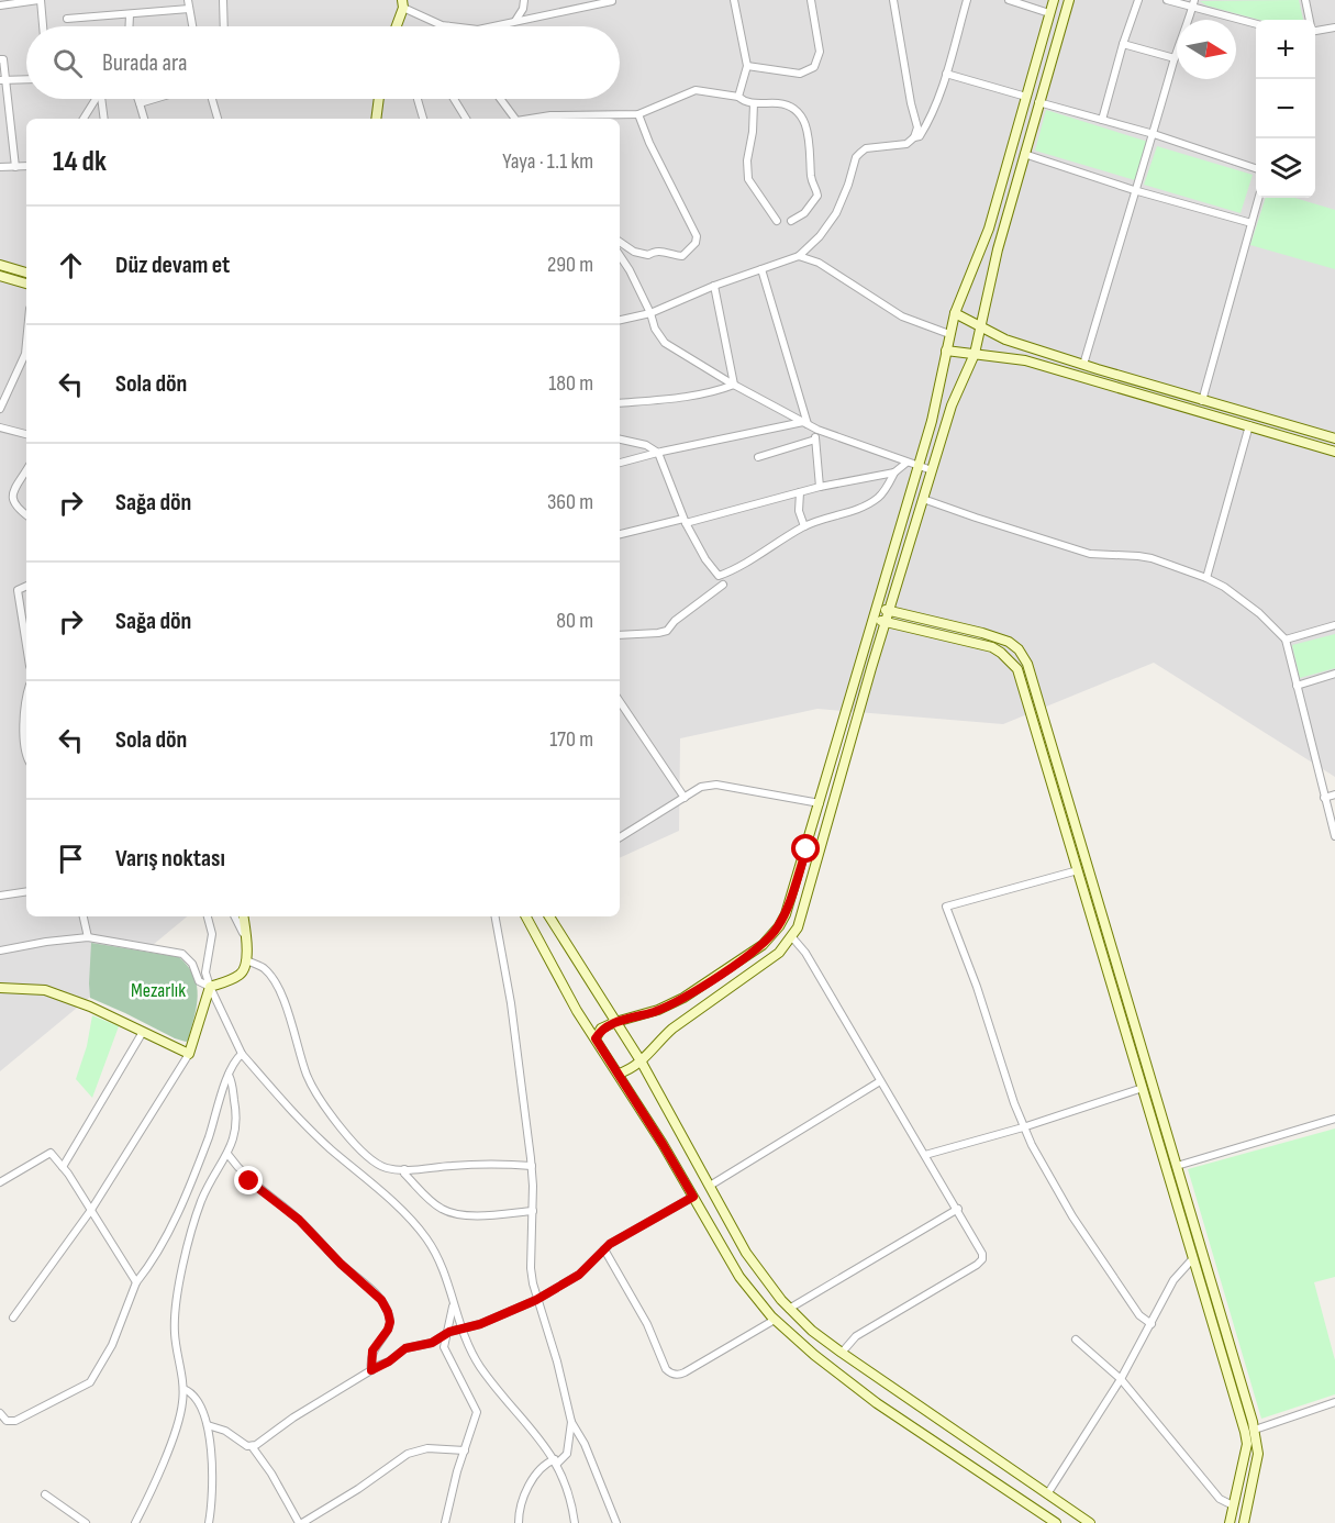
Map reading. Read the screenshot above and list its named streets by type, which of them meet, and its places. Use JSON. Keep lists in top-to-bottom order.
{
  "parks": ["Mezarlık"],
  "north": "right",
  "page": {
    "map_buttons": ["+", "−"],
    "search": "Burada ara",
    "heading": ["14 dk", "Yaya · 1.1 km"],
    "list": [
      ["Düz devam et", "290 m"],
      ["Sola dön", "180 m"],
      ["Sağa dön", "360 m"],
      ["Sağa dön", "80 m"],
      ["Sola dön", "170 m"],
      "Varış noktası"
    ]
  }
}
